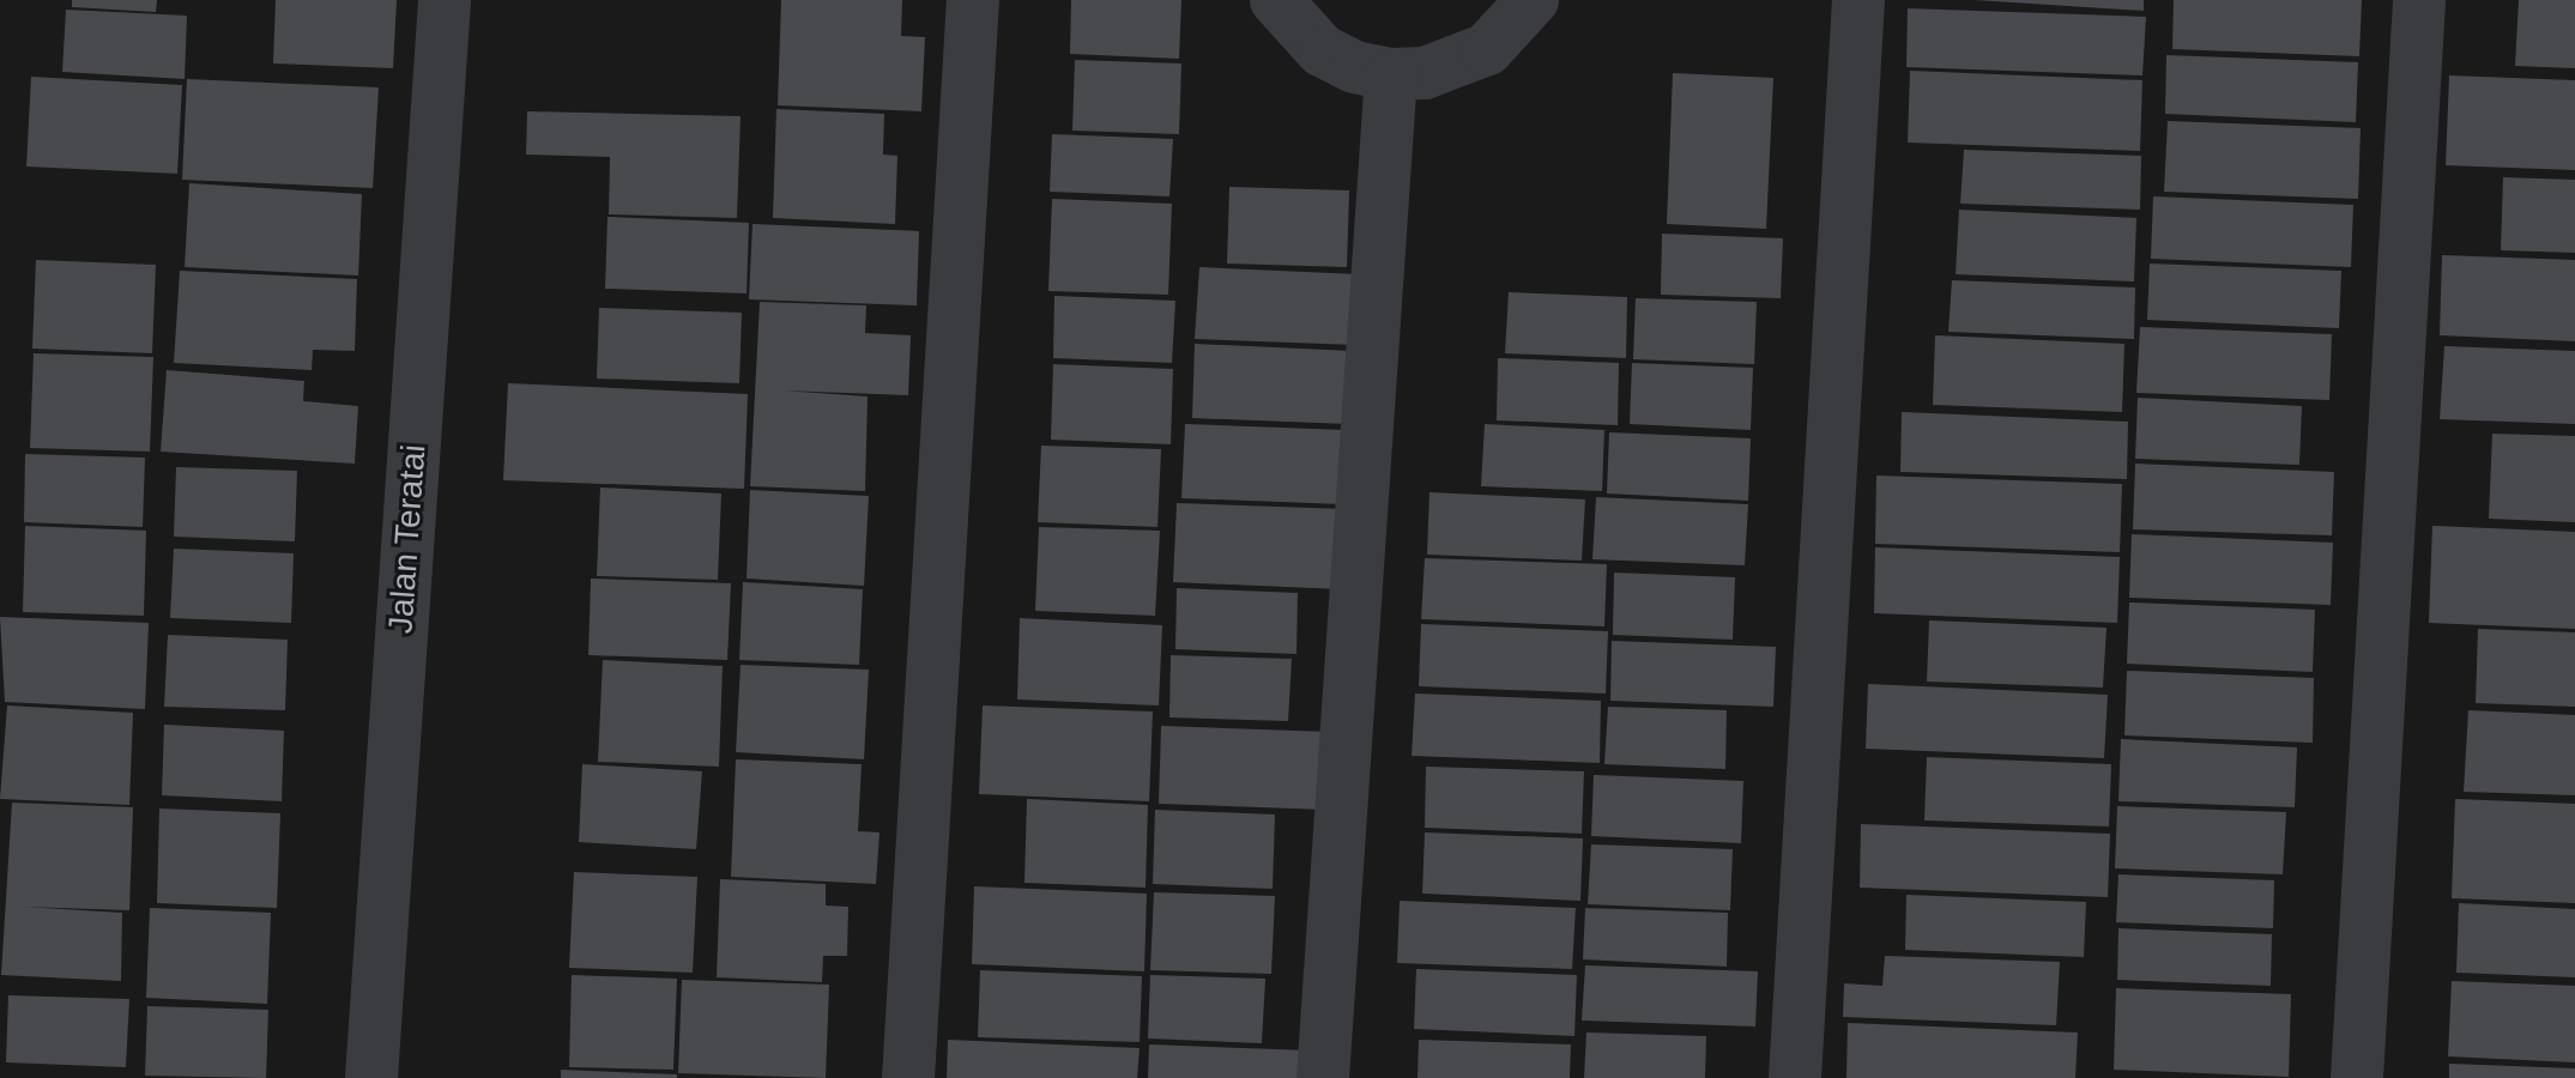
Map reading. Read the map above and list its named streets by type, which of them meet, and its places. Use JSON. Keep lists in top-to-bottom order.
{
  "streets": {
    "street": ["Jalan Teratai"]
  }
}
